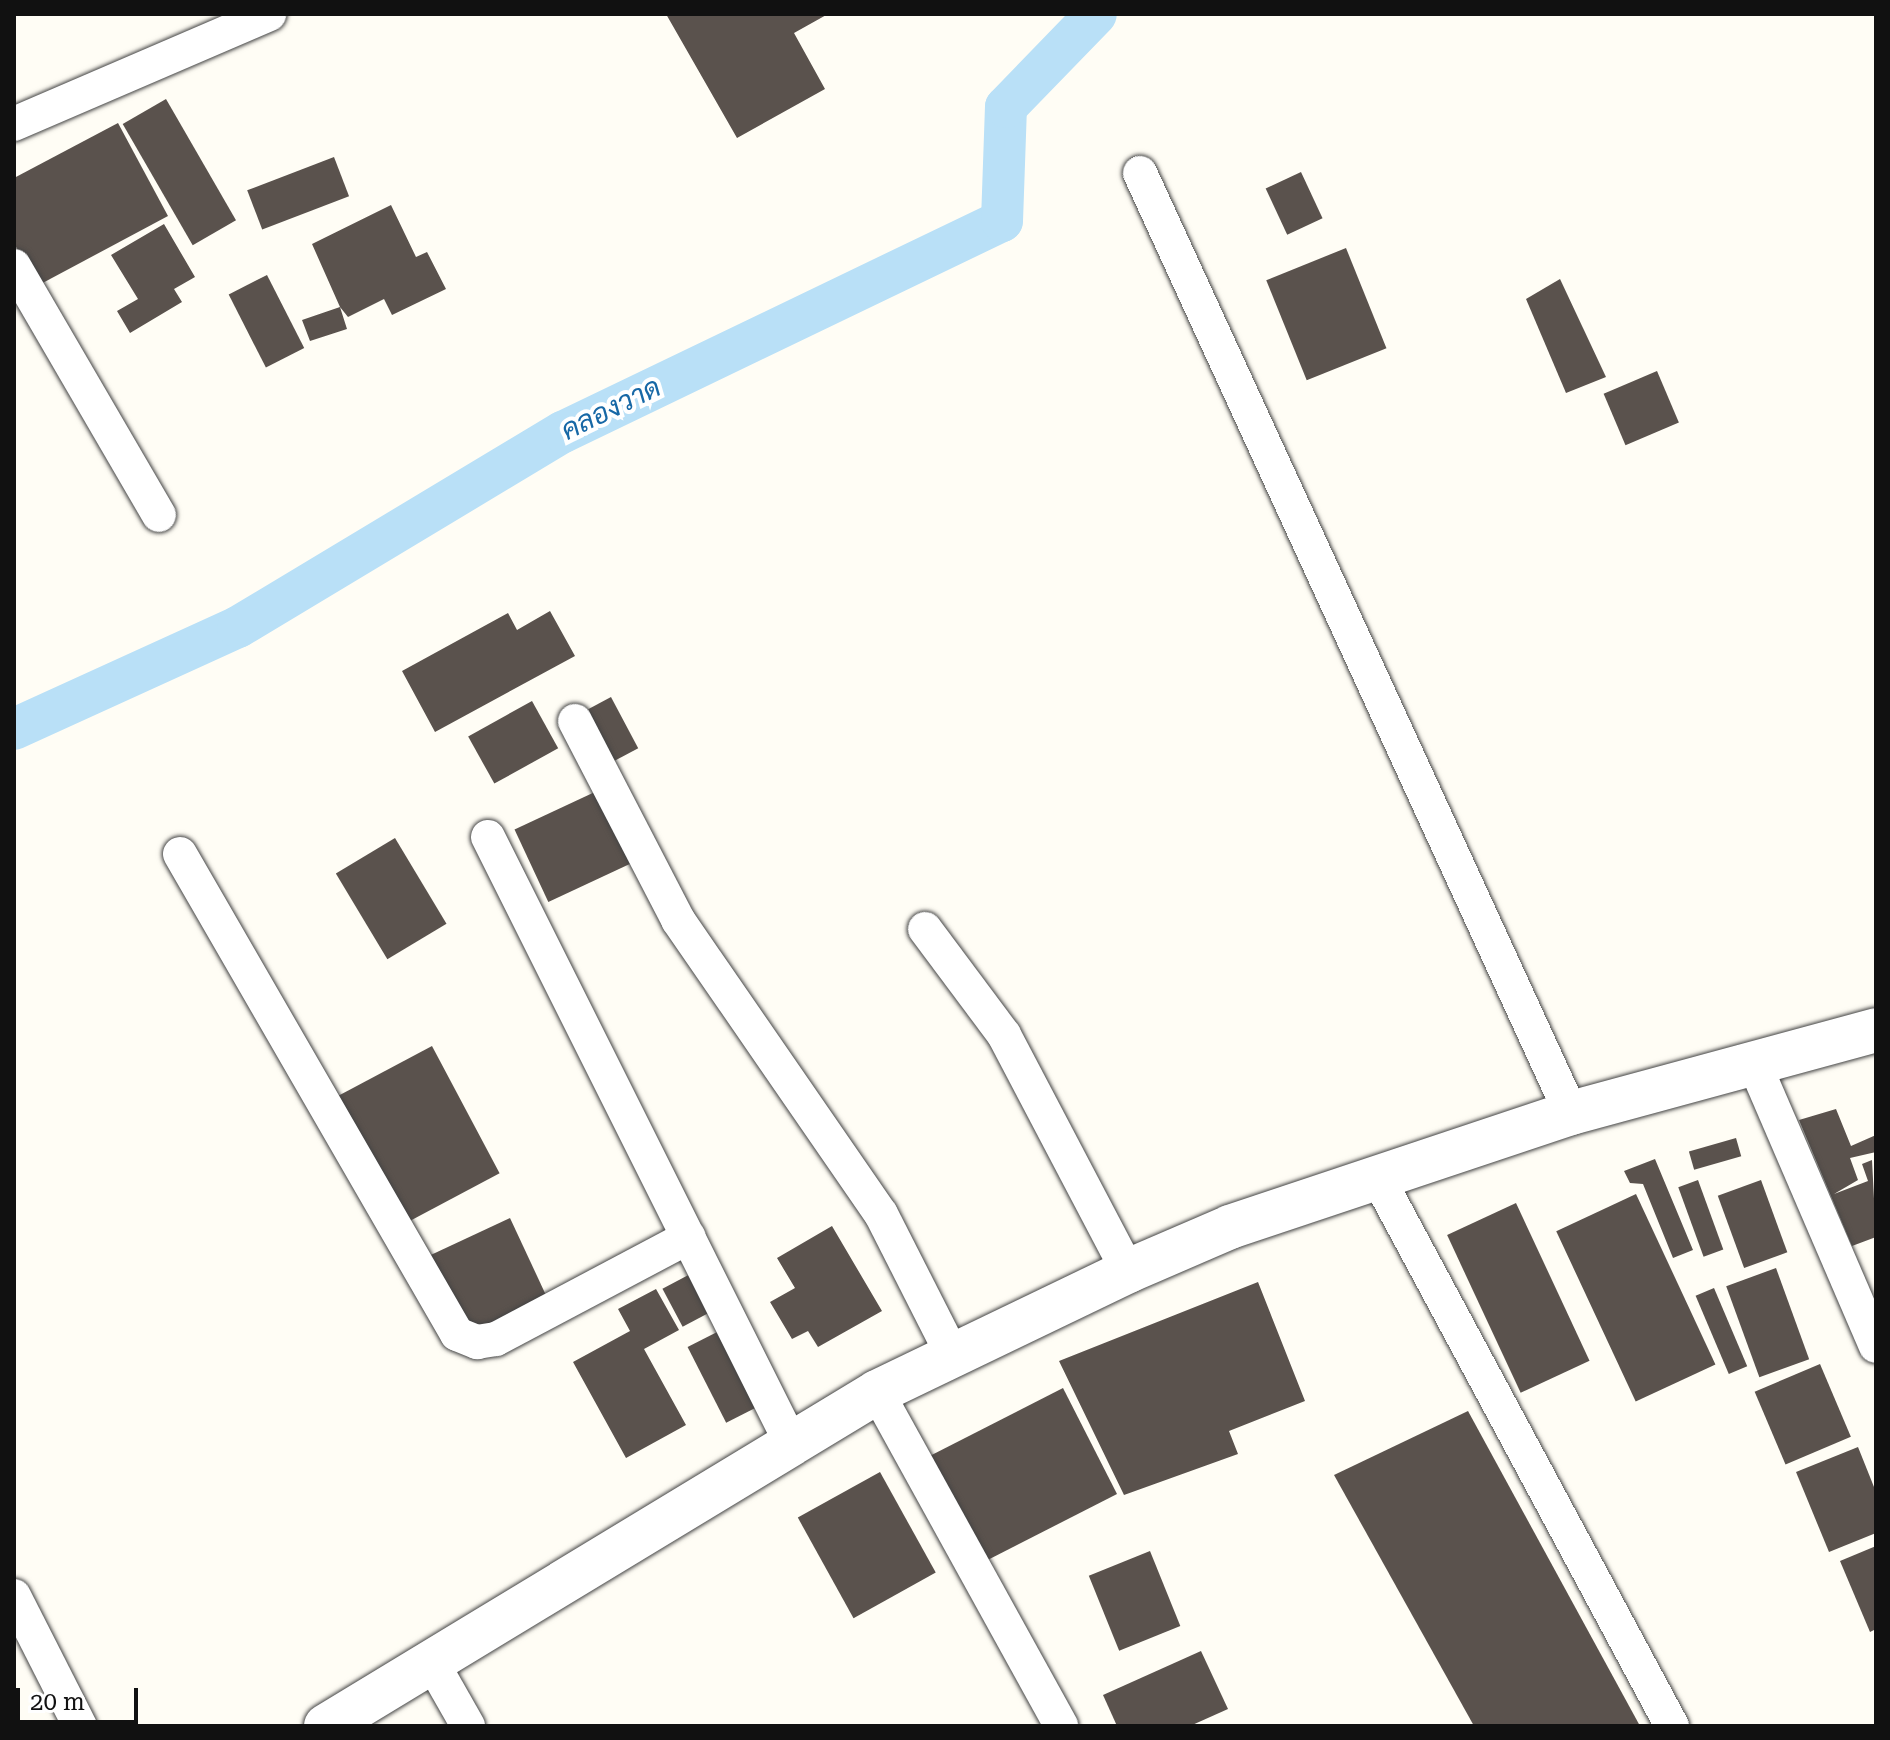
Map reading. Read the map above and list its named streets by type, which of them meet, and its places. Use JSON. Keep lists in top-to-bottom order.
{
  "water": ["คลองวาด"],
  "scale_bar": "20 m"
}
